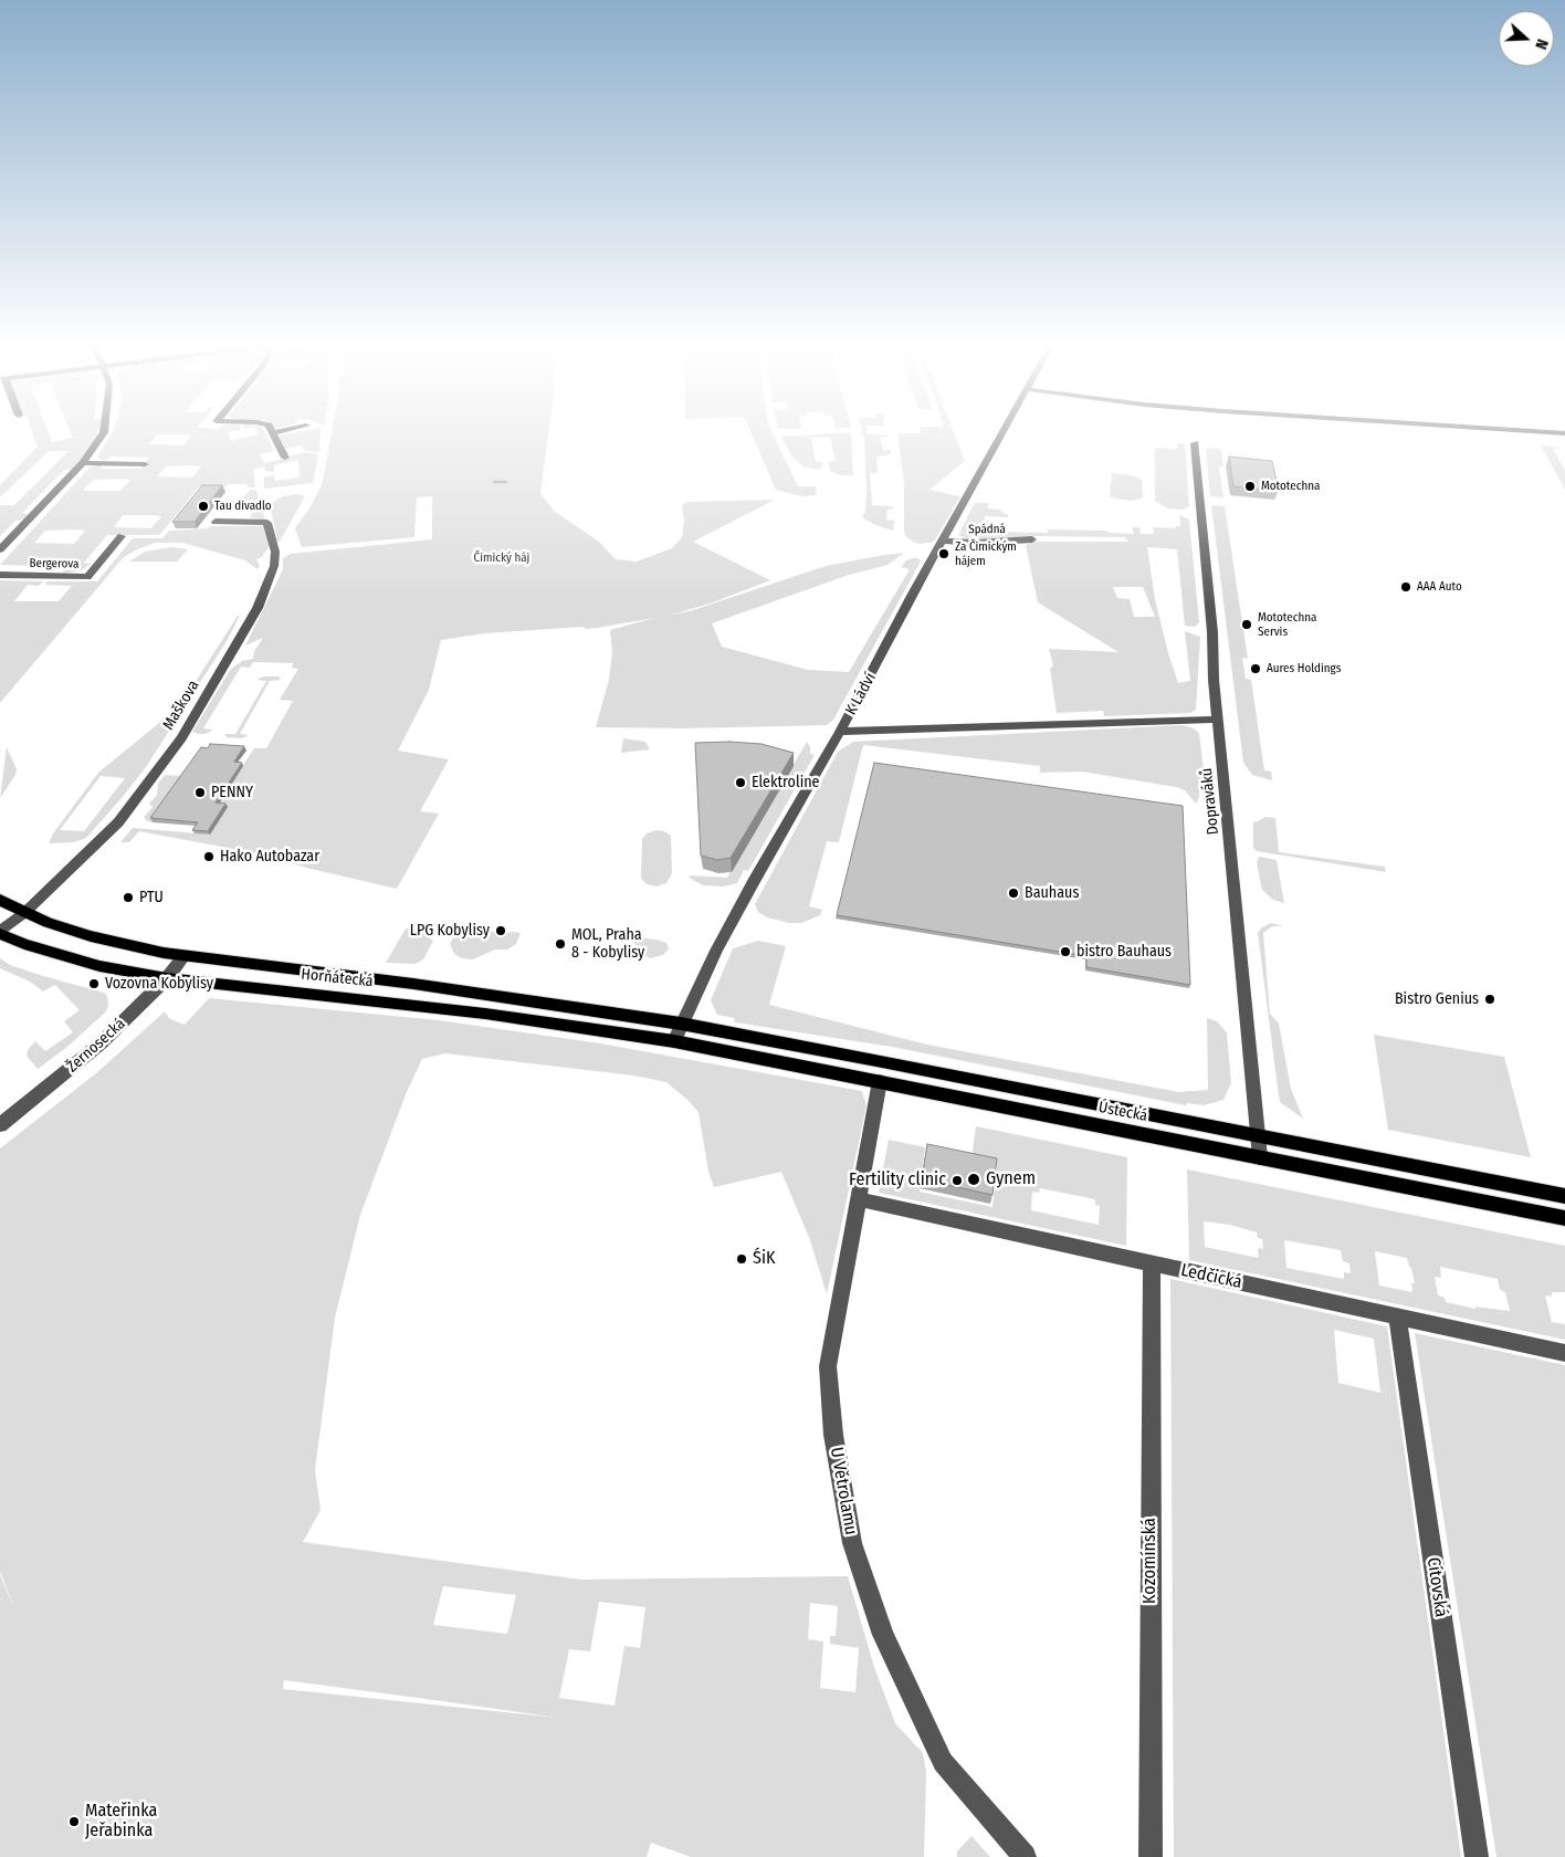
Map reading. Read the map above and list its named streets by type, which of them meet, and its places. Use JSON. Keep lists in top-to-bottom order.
{
  "streets": {
    "main road": ["Horňátecká", "Ústecká"],
    "street": [
      "Spádná",
      "Bergerova",
      "K Ládví",
      "Maškova",
      "Dopraváků",
      "Žernosecká",
      "Ledčická",
      "U Větrolamu",
      "Kozomínská",
      "Cítovská"
    ]
  },
  "crossings": [
    ["Spádná", "K Ládví"],
    ["K Ládví", "Horňátecká"],
    ["K Ládví", "Ústecká"],
    ["Maškova", "Horňátecká"],
    ["Dopraváků", "Ústecká"],
    ["Horňátecká", "Žernosecká"],
    ["Horňátecká", "Ústecká"],
    ["Ústecká", "U Větrolamu"],
    ["Ledčická", "U Větrolamu"],
    ["Ledčická", "Kozomínská"],
    ["Ledčická", "Cítovská"]
  ],
  "parks": ["Čimický háj"],
  "places": [
    "Mototechna",
    "Tau divadlo",
    "Za Čimickým hájem",
    "AAA Auto",
    "Mototechna Servis",
    "Aures Holdings",
    "Elektroline",
    "PENNY",
    "Hako Autobazar",
    "Bauhaus",
    "PTU",
    "LPG Kobylisy",
    "MOL, Praha 8 - Kobylisy",
    "bistro Bauhaus",
    "Vozovna Kobylisy",
    "Bistro Genius",
    "Gynem",
    "Fertility clinic",
    "ŚiK",
    "Mateřinka Jeřabinka"
  ],
  "north": "right"
}
